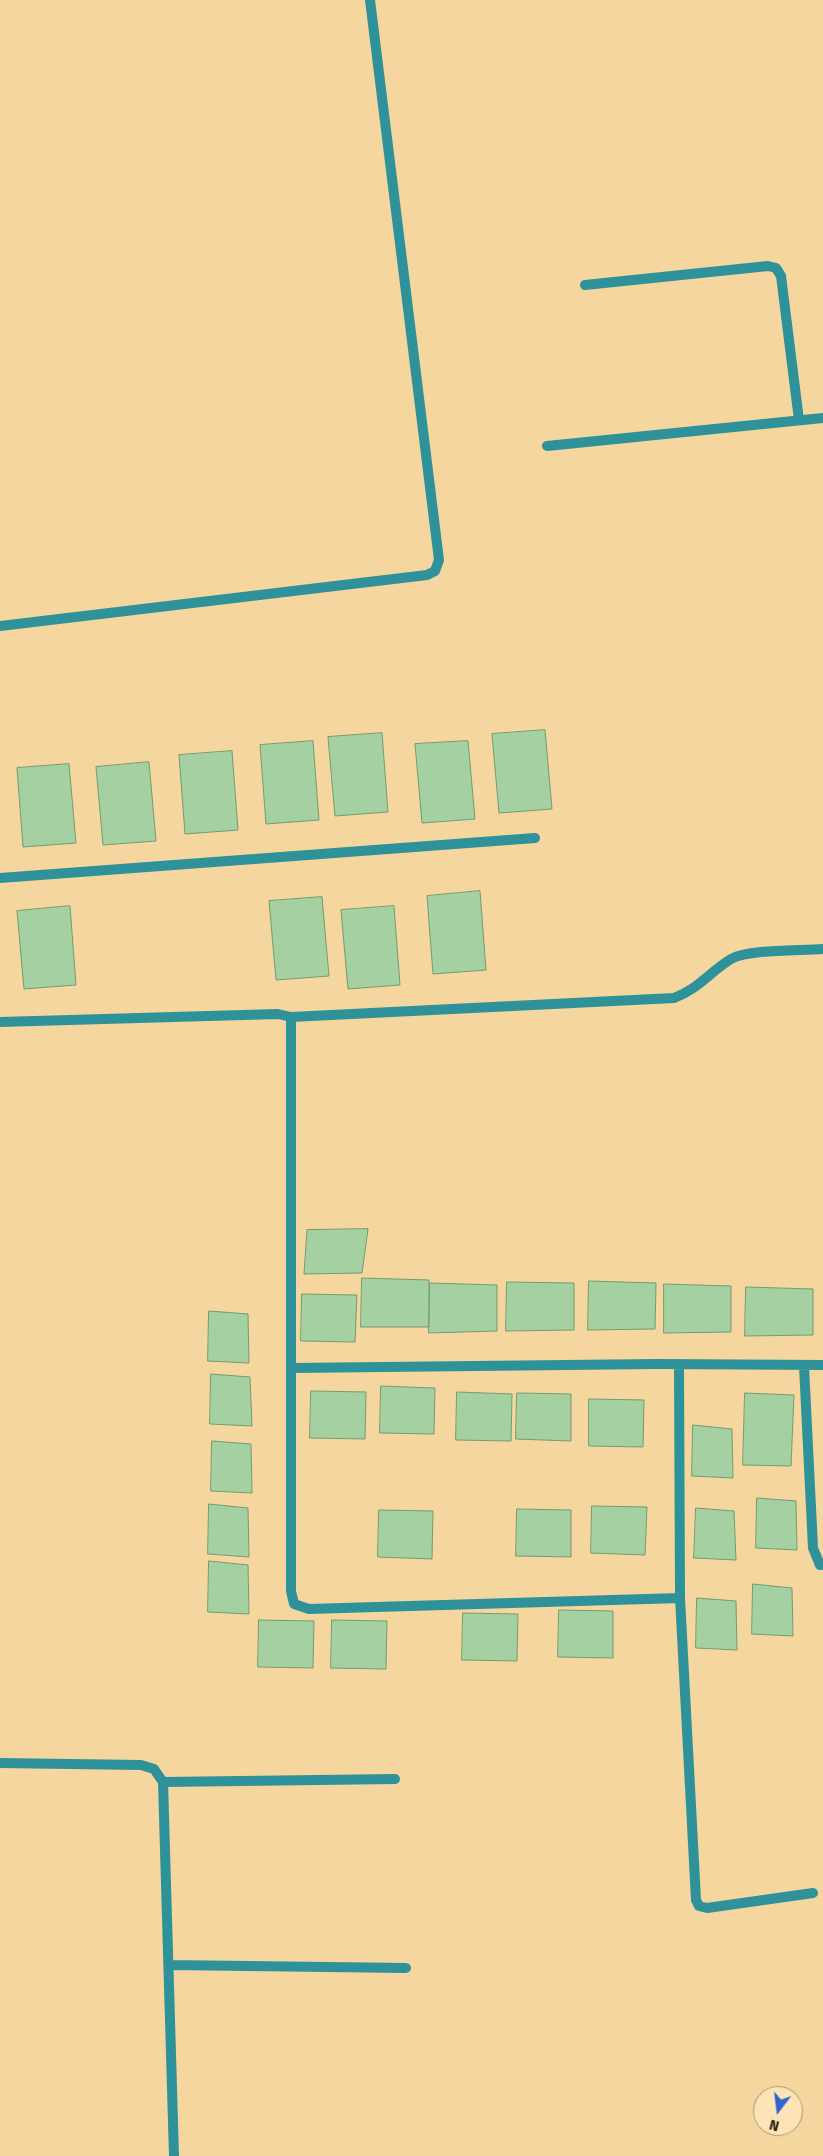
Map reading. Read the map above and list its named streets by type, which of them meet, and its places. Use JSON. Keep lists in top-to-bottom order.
{
  "north": "bottom"
}
